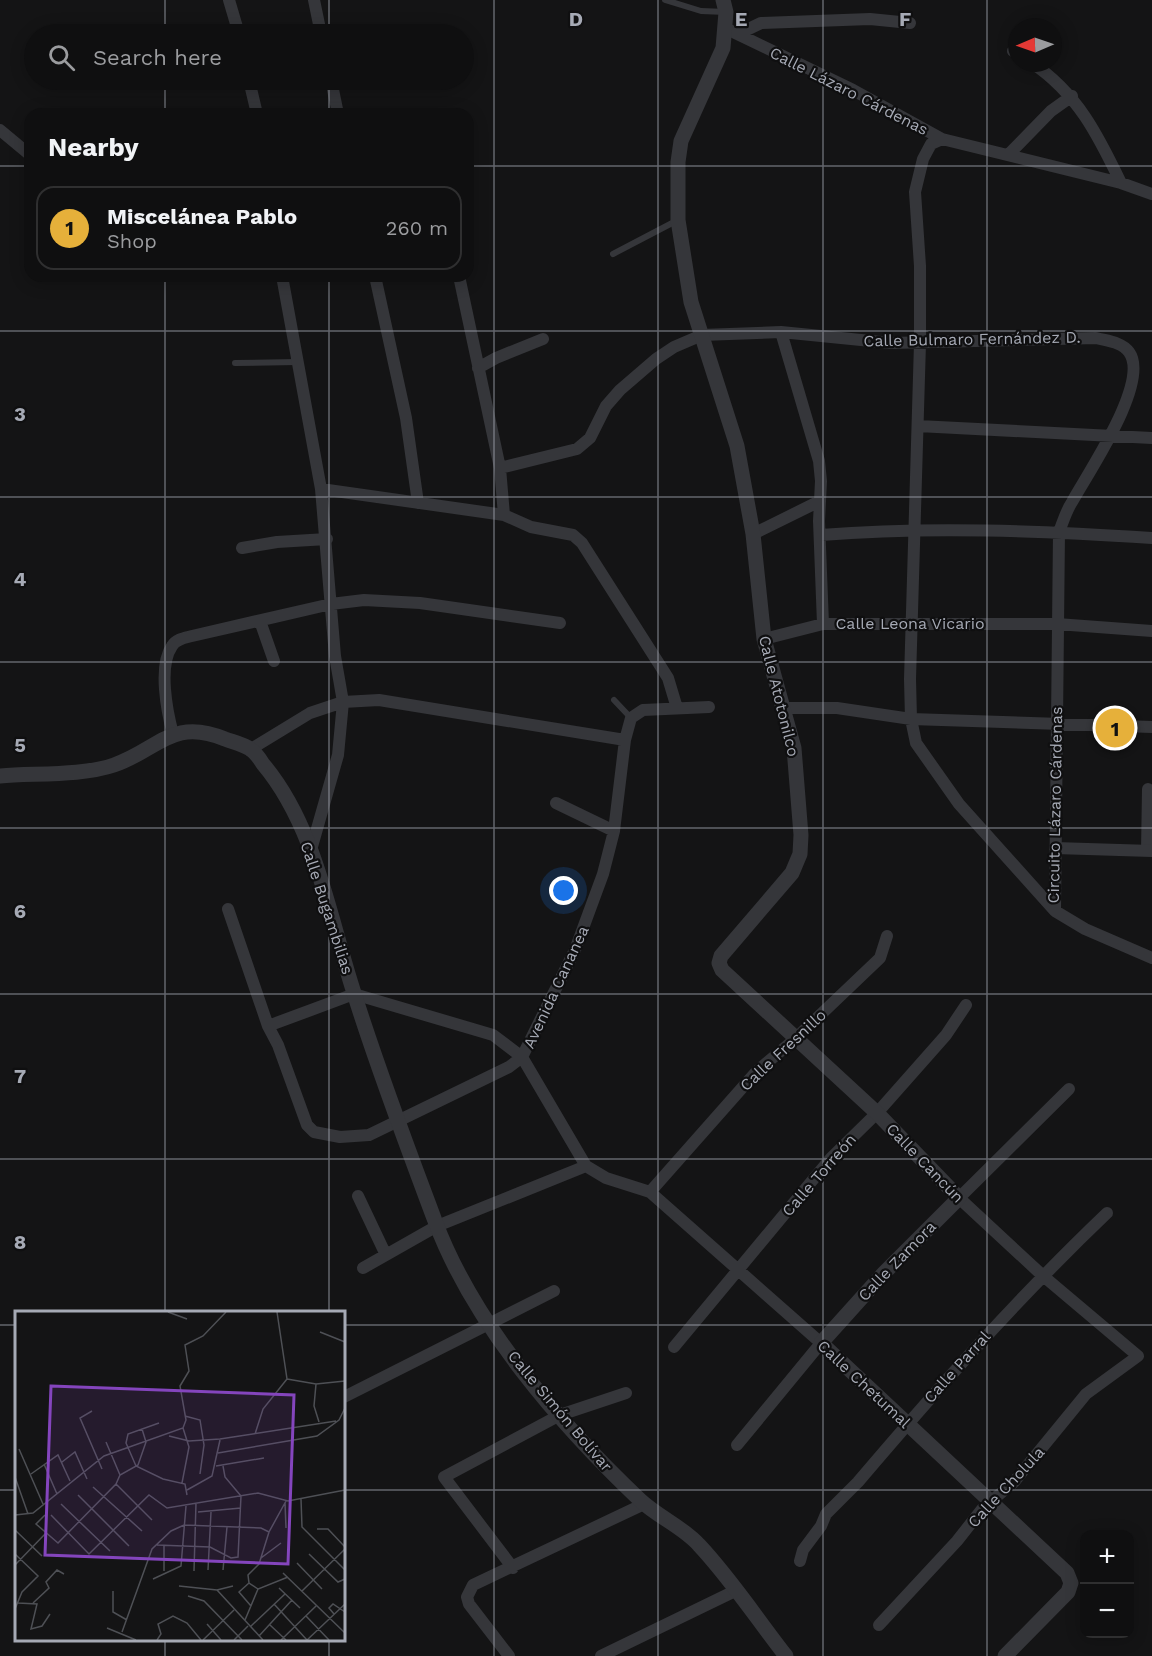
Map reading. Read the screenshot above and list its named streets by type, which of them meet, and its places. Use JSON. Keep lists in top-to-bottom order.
{
  "streets": {
    "street": [
      "Calle Lázaro Cárdenas",
      "Calle Bulmaro Fernández D.",
      "Calle Leona Vicario",
      "Calle Atotonilco",
      "Circuito Lázaro Cárdenas",
      "Calle Bugambilias",
      "Avenida Cananea",
      "Calle Fresnillo",
      "Calle Cancún",
      "Calle Torreón",
      "Calle Zamora",
      "Calle Parral",
      "Calle Chetumal",
      "Calle Simón Bolívar",
      "Calle Cholula"
    ]
  },
  "crossings": [
    ["Calle Lázaro Cárdenas", "Calle Bulmaro Fernández D."],
    ["Calle Lázaro Cárdenas", "Calle Atotonilco"],
    ["Calle Lázaro Cárdenas", "Circuito Lázaro Cárdenas"],
    ["Calle Bulmaro Fernández D.", "Calle Atotonilco"],
    ["Calle Bulmaro Fernández D.", "Circuito Lázaro Cárdenas"],
    ["Calle Leona Vicario", "Calle Atotonilco"],
    ["Calle Leona Vicario", "Circuito Lázaro Cárdenas"],
    ["Calle Atotonilco", "Calle Cancún"],
    ["Calle Bugambilias", "Avenida Cananea"],
    ["Calle Bugambilias", "Calle Simón Bolívar"],
    ["Avenida Cananea", "Calle Simón Bolívar"],
    ["Calle Fresnillo", "Calle Cancún"],
    ["Calle Fresnillo", "Calle Chetumal"],
    ["Calle Cancún", "Calle Torreón"],
    ["Calle Cancún", "Calle Zamora"],
    ["Calle Cancún", "Calle Parral"],
    ["Calle Cancún", "Calle Cholula"],
    ["Calle Torreón", "Calle Chetumal"],
    ["Calle Zamora", "Calle Chetumal"],
    ["Calle Parral", "Calle Chetumal"],
    ["Calle Chetumal", "Calle Cholula"]
  ],
  "north": "left",
  "page": {
    "search": "Search here",
    "heading": "Nearby",
    "list": [
      {
        "mark": "1",
        "name": "Miscelánea Pablo",
        "note": "Shop",
        "value": "260 m"
      }
    ],
    "pins": "1",
    "map_buttons": ["+", "−"]
  },
  "grid": {
    "columns": ["D", "E", "F"],
    "rows": [
      "3",
      "4",
      "5",
      "6",
      "7",
      "8"
    ]
  }
}
